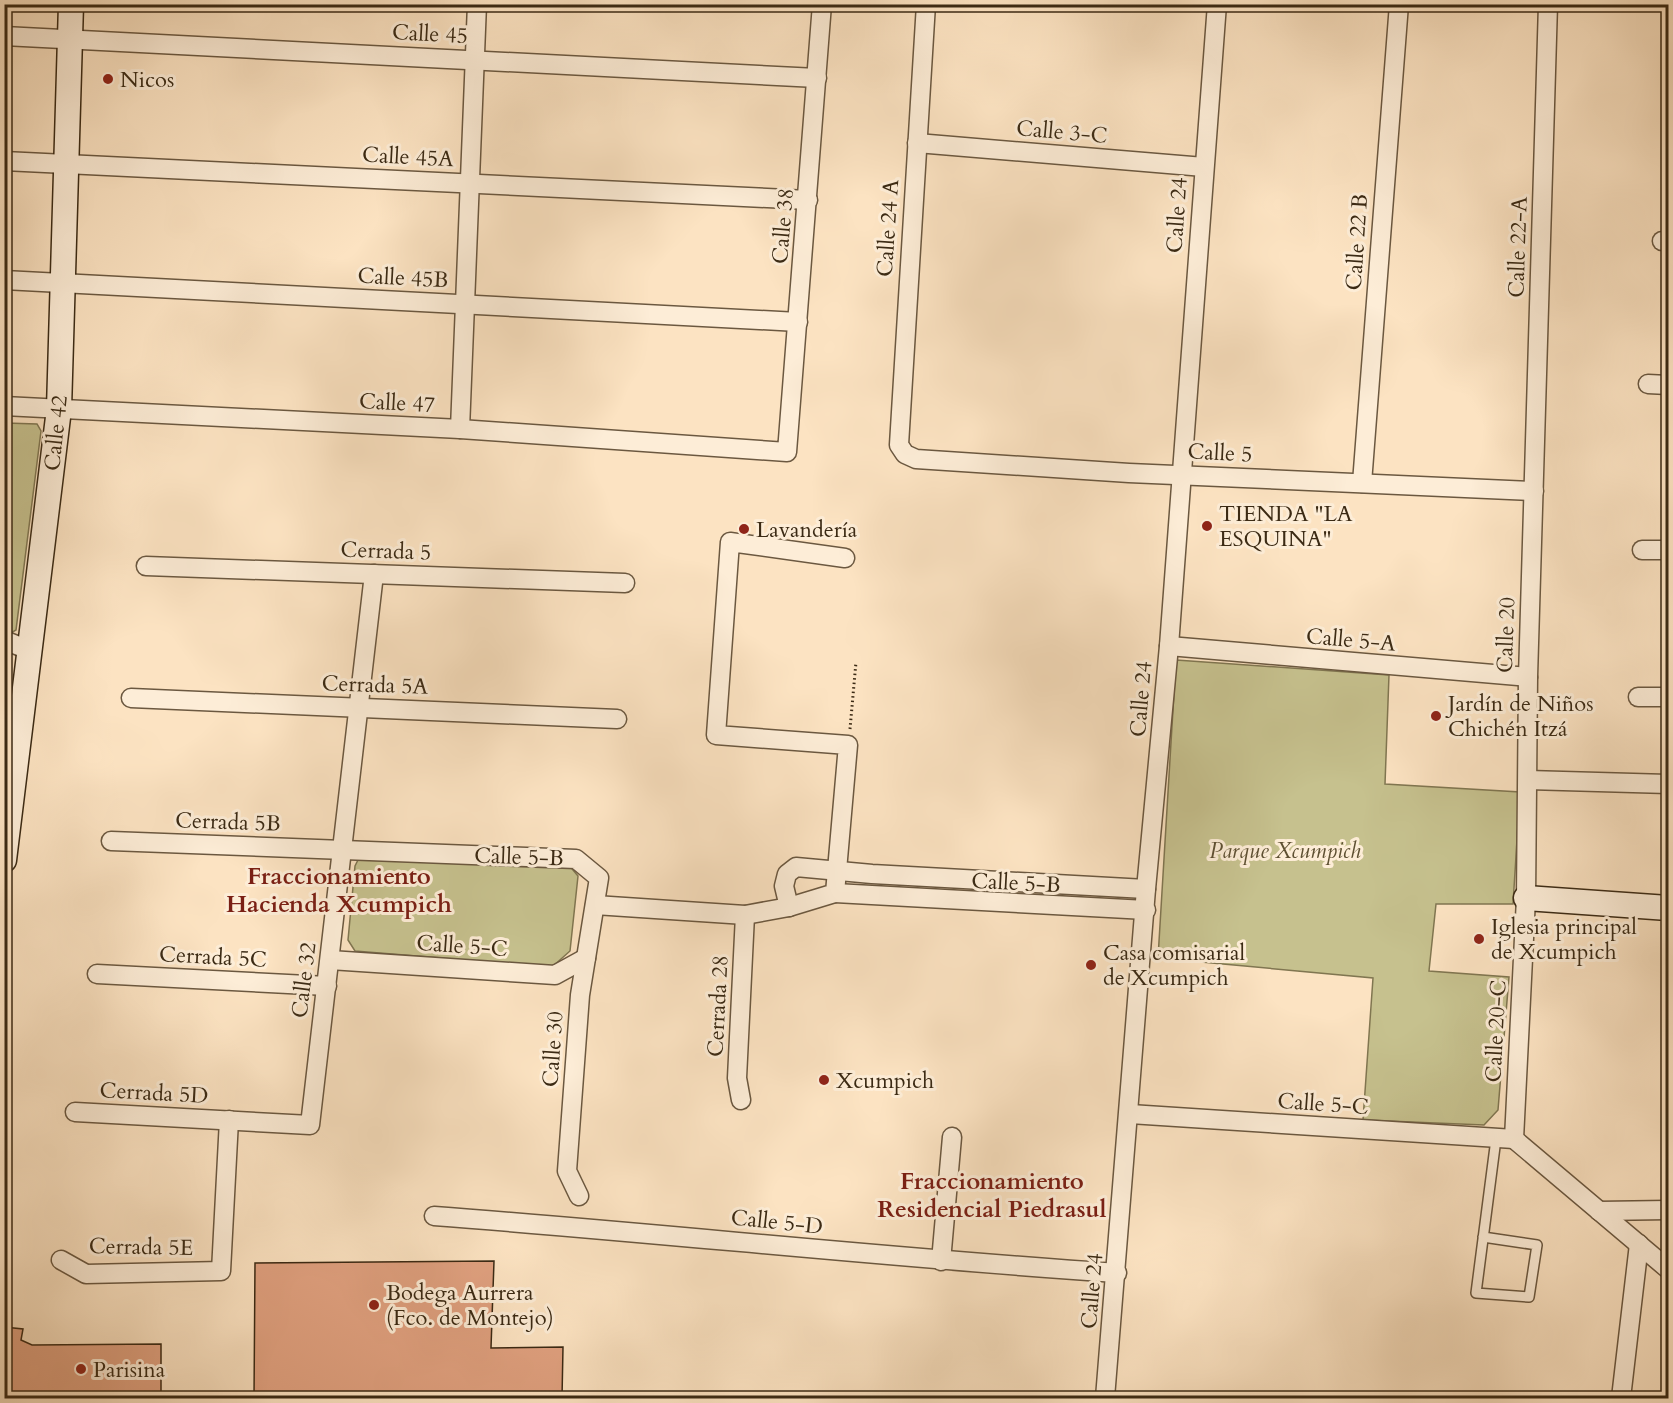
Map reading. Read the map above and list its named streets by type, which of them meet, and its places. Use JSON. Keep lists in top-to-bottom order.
{
  "streets": {
    "street": [
      "Calle 45",
      "Calle 3-C",
      "Calle 45A",
      "Calle 24",
      "Calle 38",
      "Calle 24 A",
      "Calle 22 B",
      "Calle 22-A",
      "Calle 45B",
      "Calle 47",
      "Calle 42",
      "Calle 5",
      "Cerrada 5",
      "Calle 20",
      "Calle 5-A",
      "Cerrada 5A",
      "Cerrada 5B",
      "Calle 5-B",
      "Calle 5-C",
      "Cerrada 5C",
      "Calle 32",
      "Cerrada 28",
      "Calle 20-C",
      "Calle 30",
      "Cerrada 5D",
      "Calle 5-D",
      "Cerrada 5E"
    ]
  },
  "crossings": [
    ["Calle 45", "Calle 38"],
    ["Calle 45", "Calle 42"],
    ["Calle 3-C", "Calle 24"],
    ["Calle 3-C", "Calle 24 A"],
    ["Calle 45A", "Calle 38"],
    ["Calle 45A", "Calle 42"],
    ["Calle 24", "Calle 5"],
    ["Calle 24", "Calle 5-A"],
    ["Calle 24", "Calle 5-B"],
    ["Calle 24", "Calle 5-C"],
    ["Calle 24", "Calle 5-D"],
    ["Calle 38", "Calle 45B"],
    ["Calle 38", "Calle 47"],
    ["Calle 24 A", "Calle 5"],
    ["Calle 22 B", "Calle 5"],
    ["Calle 22-A", "Calle 5"],
    ["Calle 22-A", "Calle 20"],
    ["Calle 45B", "Calle 42"],
    ["Calle 47", "Calle 42"],
    ["Calle 5", "Calle 20"],
    ["Cerrada 5", "Calle 32"],
    ["Calle 20", "Calle 5-A"],
    ["Calle 20", "Calle 20-C"],
    ["Cerrada 5A", "Calle 32"],
    ["Cerrada 5B", "Calle 5-B"],
    ["Cerrada 5B", "Calle 32"],
    ["Calle 5-B", "Calle 32"],
    ["Calle 5-B", "Cerrada 28"],
    ["Calle 5-B", "Calle 30"],
    ["Calle 5-C", "Calle 32"],
    ["Calle 5-C", "Calle 20-C"],
    ["Calle 5-C", "Calle 30"],
    ["Cerrada 5C", "Calle 32"],
    ["Calle 32", "Cerrada 5D"],
    ["Calle 32", "Cerrada 5E"],
    ["Cerrada 5D", "Cerrada 5E"]
  ],
  "districts": ["Fraccionamiento Hacienda Xcumpich", "Fraccionamiento Residencial Piedrasul"],
  "parks": ["Parque Xcumpich"],
  "places": [
    "Nicos",
    "TIENDA \"LA ESQUINA\"",
    "Lavandería",
    "Jardín de Niños Chichén Itzá",
    "Iglesia principal de Xcumpich",
    "Casa comisarial de Xcumpich",
    "Xcumpich",
    "Bodega Aurrera (Fco. de Montejo)",
    "Parisina"
  ]
}
